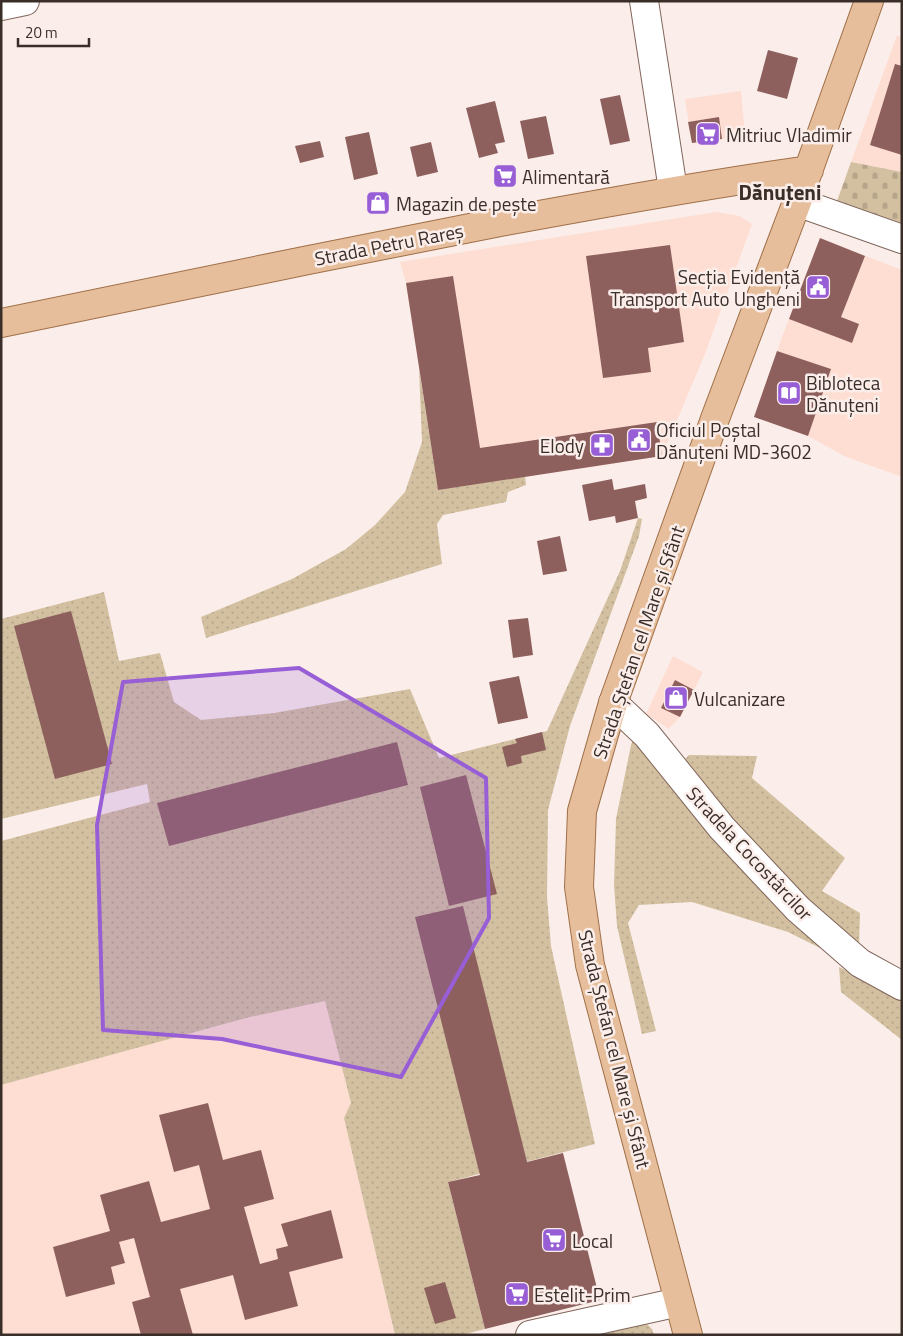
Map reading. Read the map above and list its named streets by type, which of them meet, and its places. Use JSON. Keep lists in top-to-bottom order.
{
  "streets": {
    "main road": ["Strada Petru Rareș", "Strada Ștefan cel Mare și Sfânt"],
    "street": ["Stradela Cocostârcilor"]
  },
  "crossings": [
    ["Strada Petru Rareș", "Strada Ștefan cel Mare și Sfânt"],
    ["Strada Ștefan cel Mare și Sfânt", "Stradela Cocostârcilor"]
  ],
  "districts": ["Dănuțeni"],
  "places": {
    "supermarket": [
      "Mitriuc Vladimir",
      "Alimentară",
      "Local",
      "Estelit-Prim"
    ],
    "shop": ["Magazin de pește", "Vulcanizare"],
    "public building": ["Secția Evidență Transport Auto Ungheni", "Oficiul Poștal Dănuțeni MD-3602"],
    "library": ["Bibloteca Dănuțeni"],
    "pharmacy": ["Elody"]
  },
  "scale_bar": "20 m"
}
